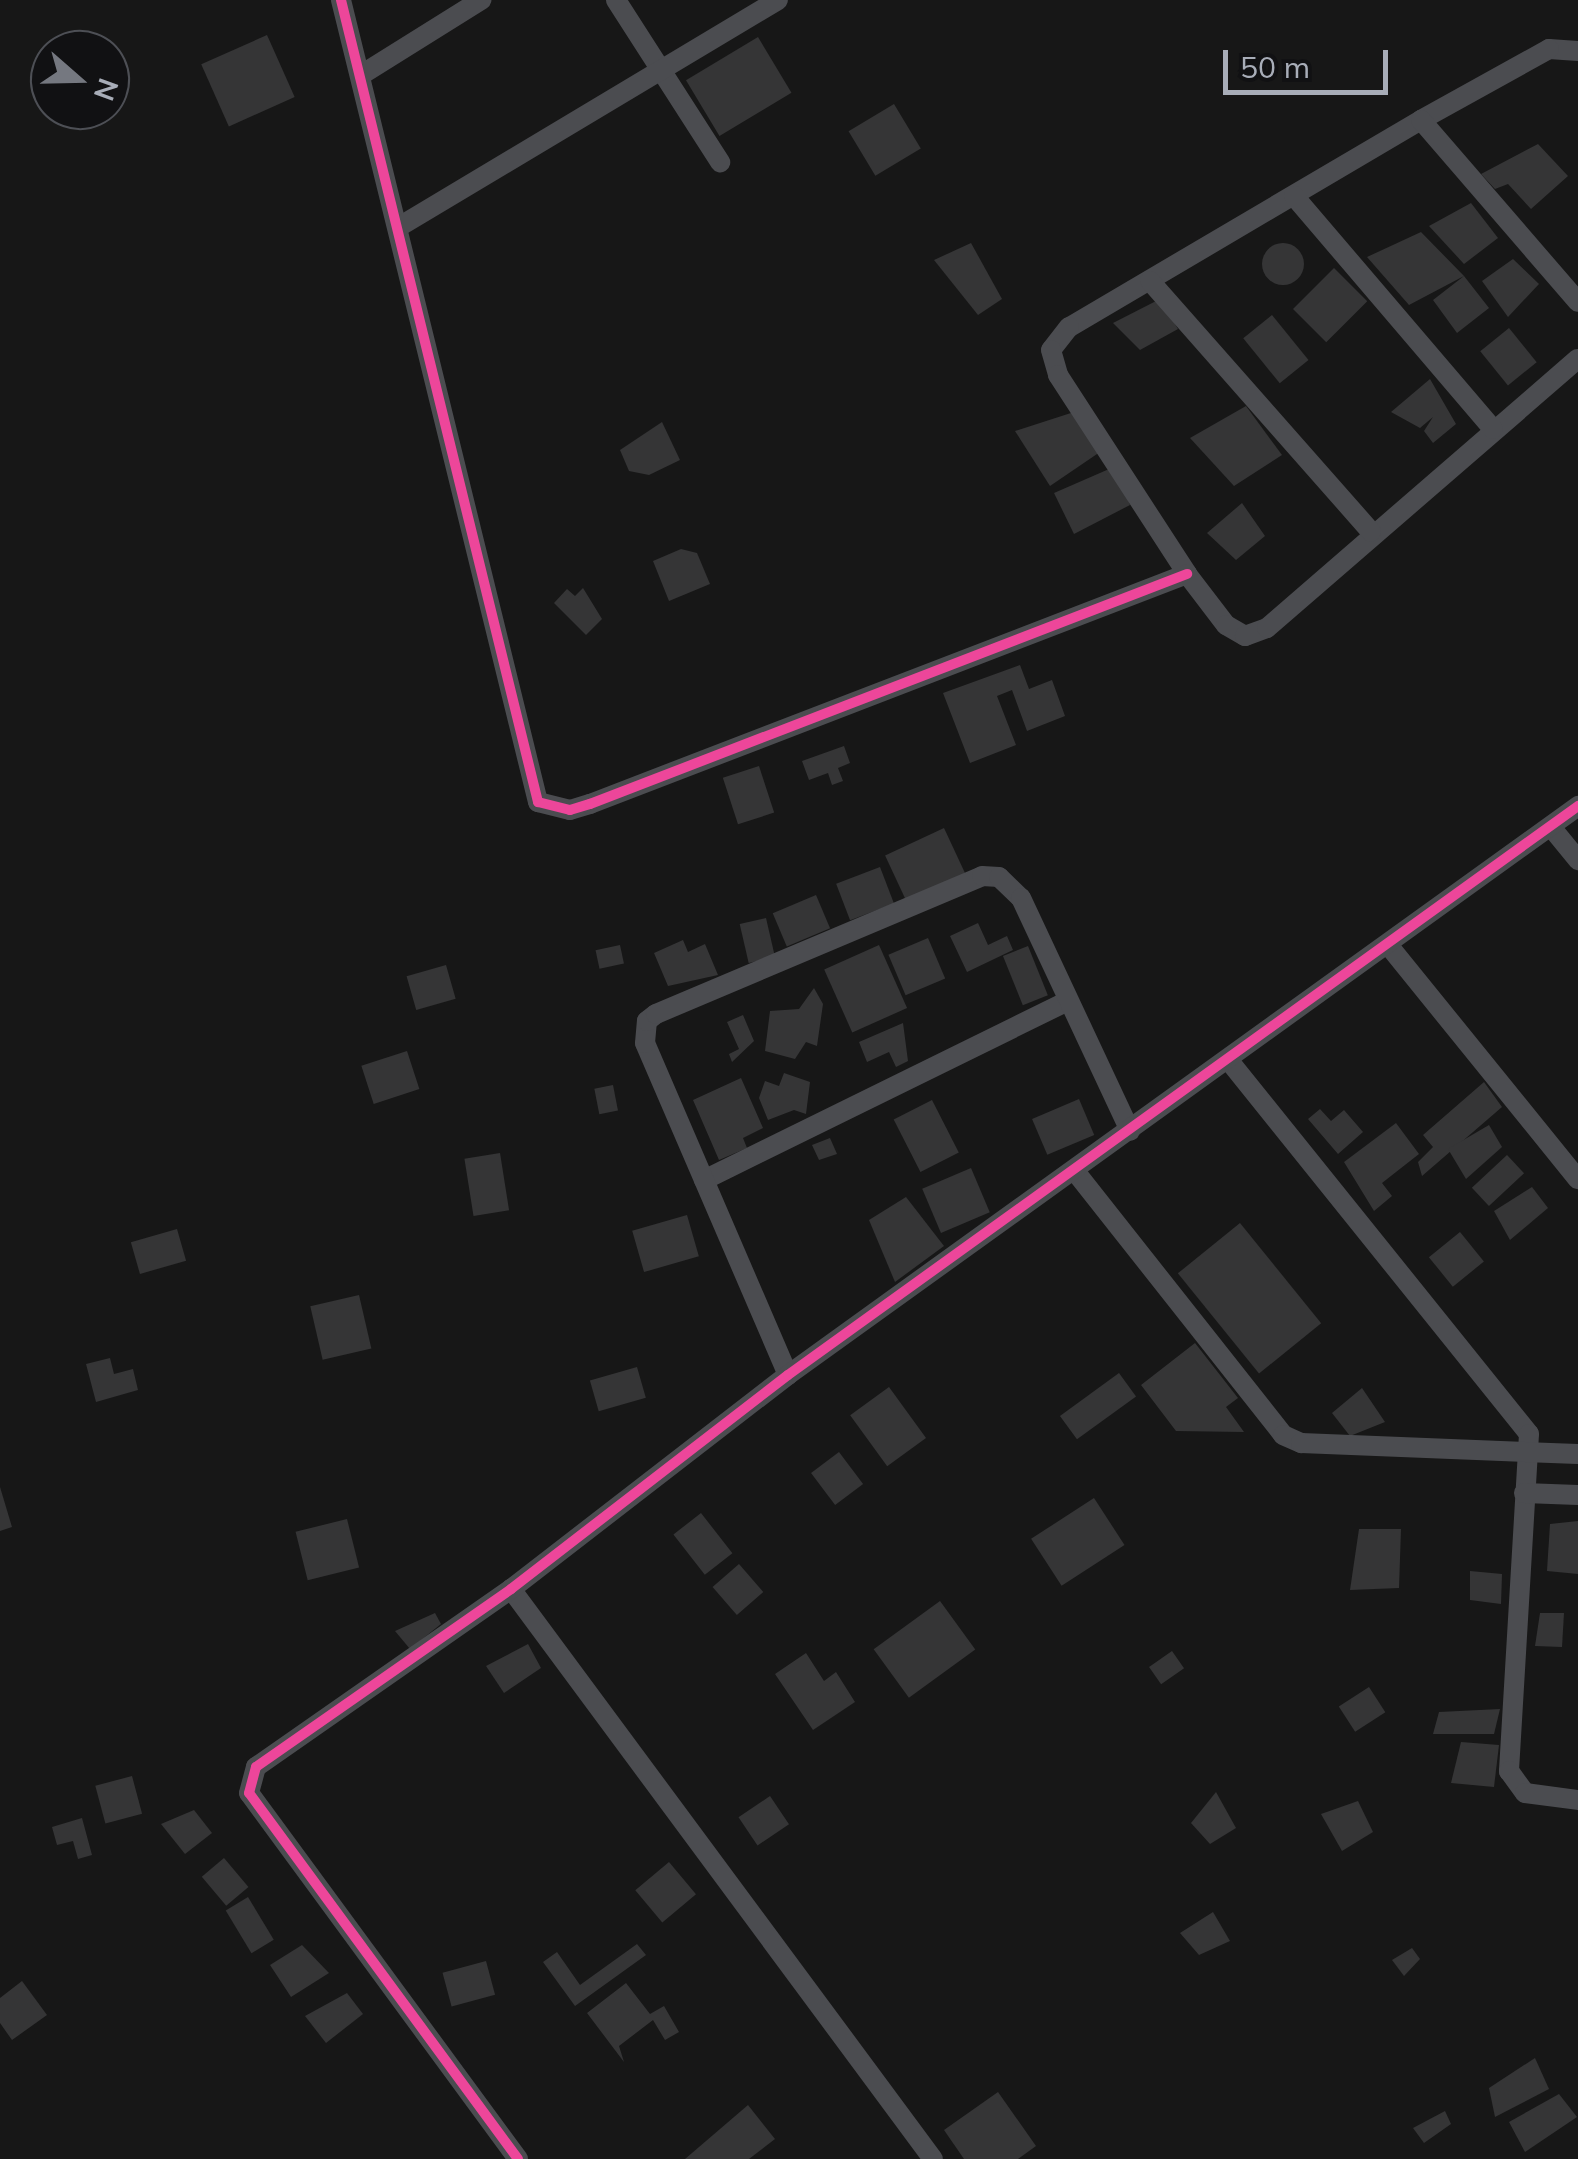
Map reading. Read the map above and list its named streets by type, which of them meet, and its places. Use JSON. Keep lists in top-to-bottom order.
{
  "scale_bar": "50 m",
  "north": "right"
}
